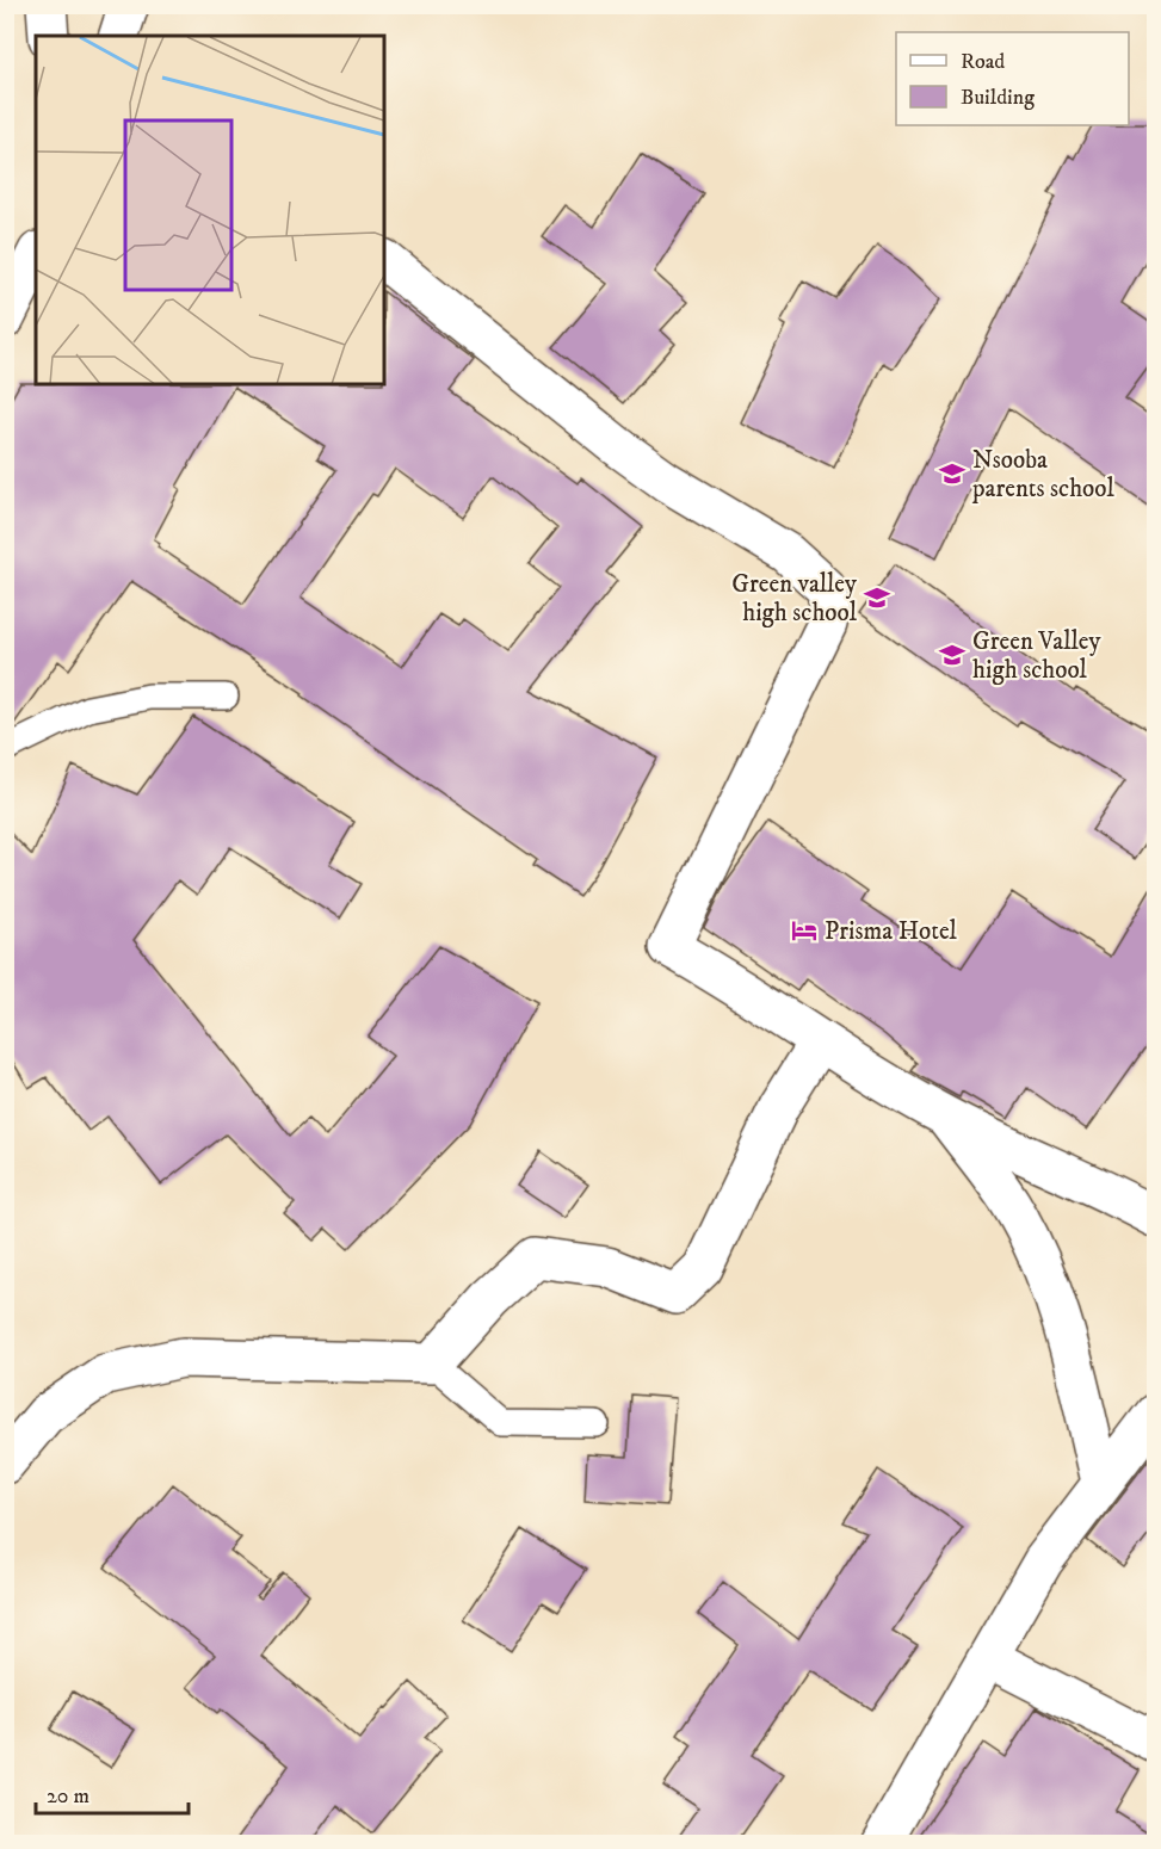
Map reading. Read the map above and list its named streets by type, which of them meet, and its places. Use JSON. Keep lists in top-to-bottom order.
{
  "places": {
    "school or university": ["Nsooba parents school", "Green valley high school", "Green Valley high school"],
    "hotel": ["Prisma Hotel"]
  },
  "legend": ["Road", "Building"],
  "scale_bar": "20 m"
}
